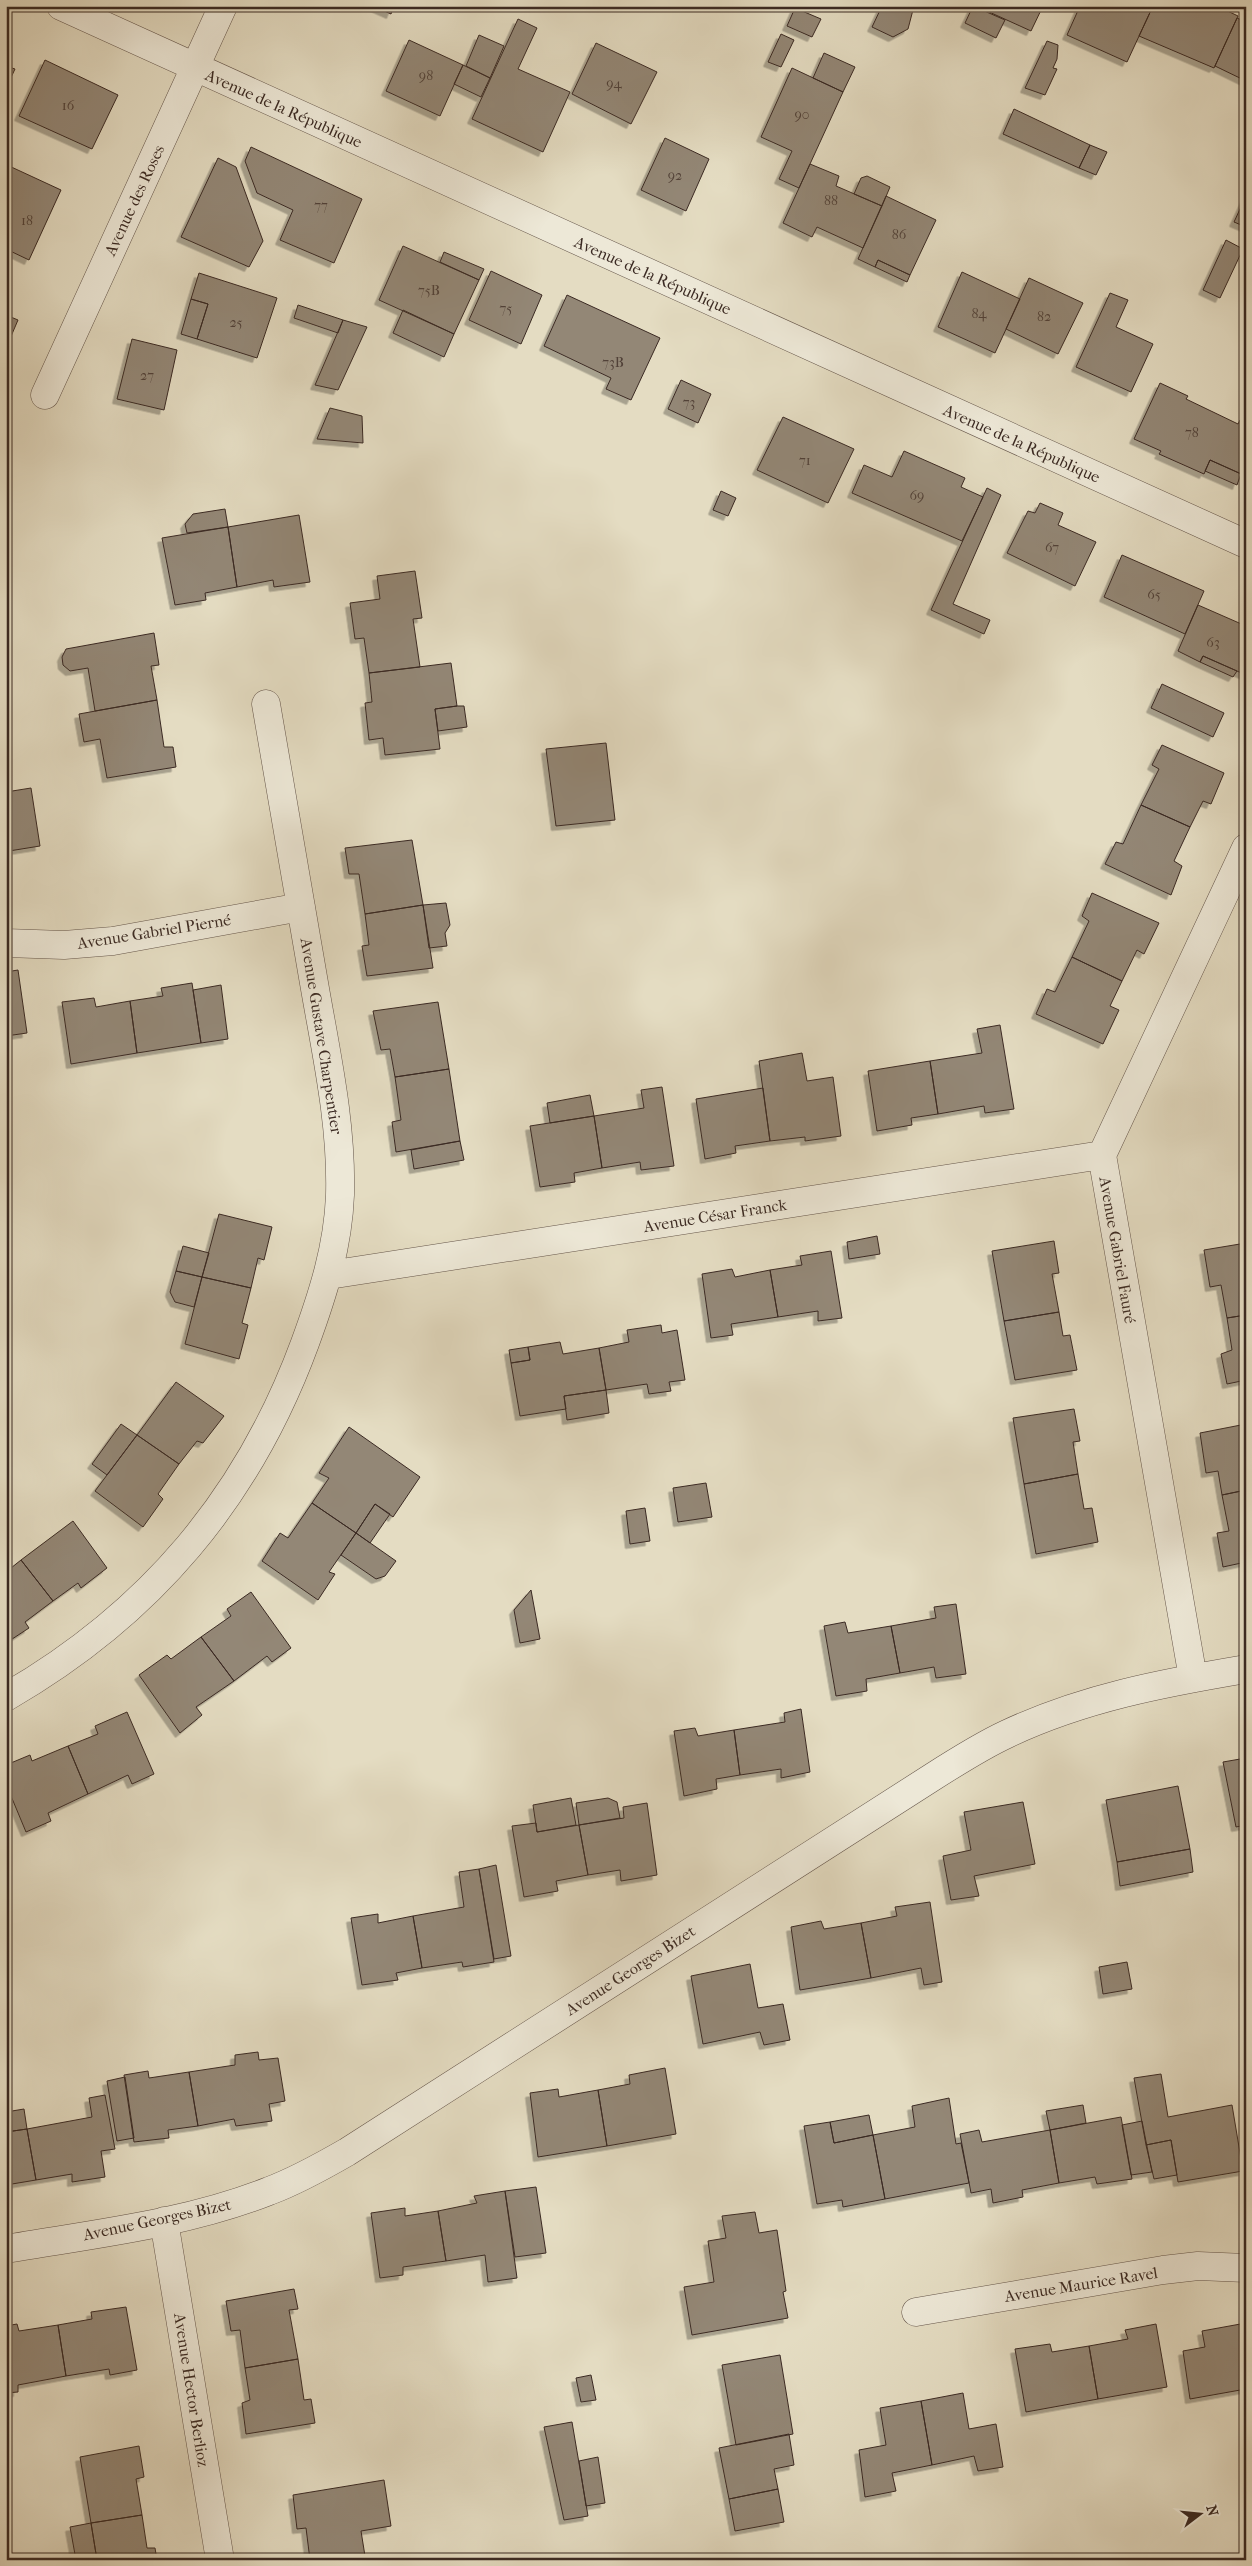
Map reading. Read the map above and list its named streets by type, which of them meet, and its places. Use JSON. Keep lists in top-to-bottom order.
{
  "streets": {
    "street": [
      "Avenue de la République",
      "Avenue des Roses",
      "Avenue Gabriel Pierné",
      "Avenue Gustave Charpentier",
      "Avenue César Franck",
      "Avenue Gabriel Fauré",
      "Avenue Georges Bizet",
      "Avenue Maurice Ravel",
      "Avenue Hector Berlioz"
    ]
  },
  "crossings": [
    ["Avenue de la République", "Avenue des Roses"],
    ["Avenue Gabriel Pierné", "Avenue Gustave Charpentier"],
    ["Avenue Gustave Charpentier", "Avenue César Franck"],
    ["Avenue César Franck", "Avenue Gabriel Fauré"],
    ["Avenue Gabriel Fauré", "Avenue Georges Bizet"],
    ["Avenue Georges Bizet", "Avenue Hector Berlioz"]
  ],
  "house_numbers": [
    "98",
    "94",
    "16",
    "90",
    "92",
    "88",
    "77",
    "18",
    "86",
    "75B",
    "75",
    "84",
    "82",
    "25",
    "73B",
    "27",
    "73",
    "78",
    "71",
    "69",
    "67",
    "65",
    "63"
  ],
  "north": "right"
}
